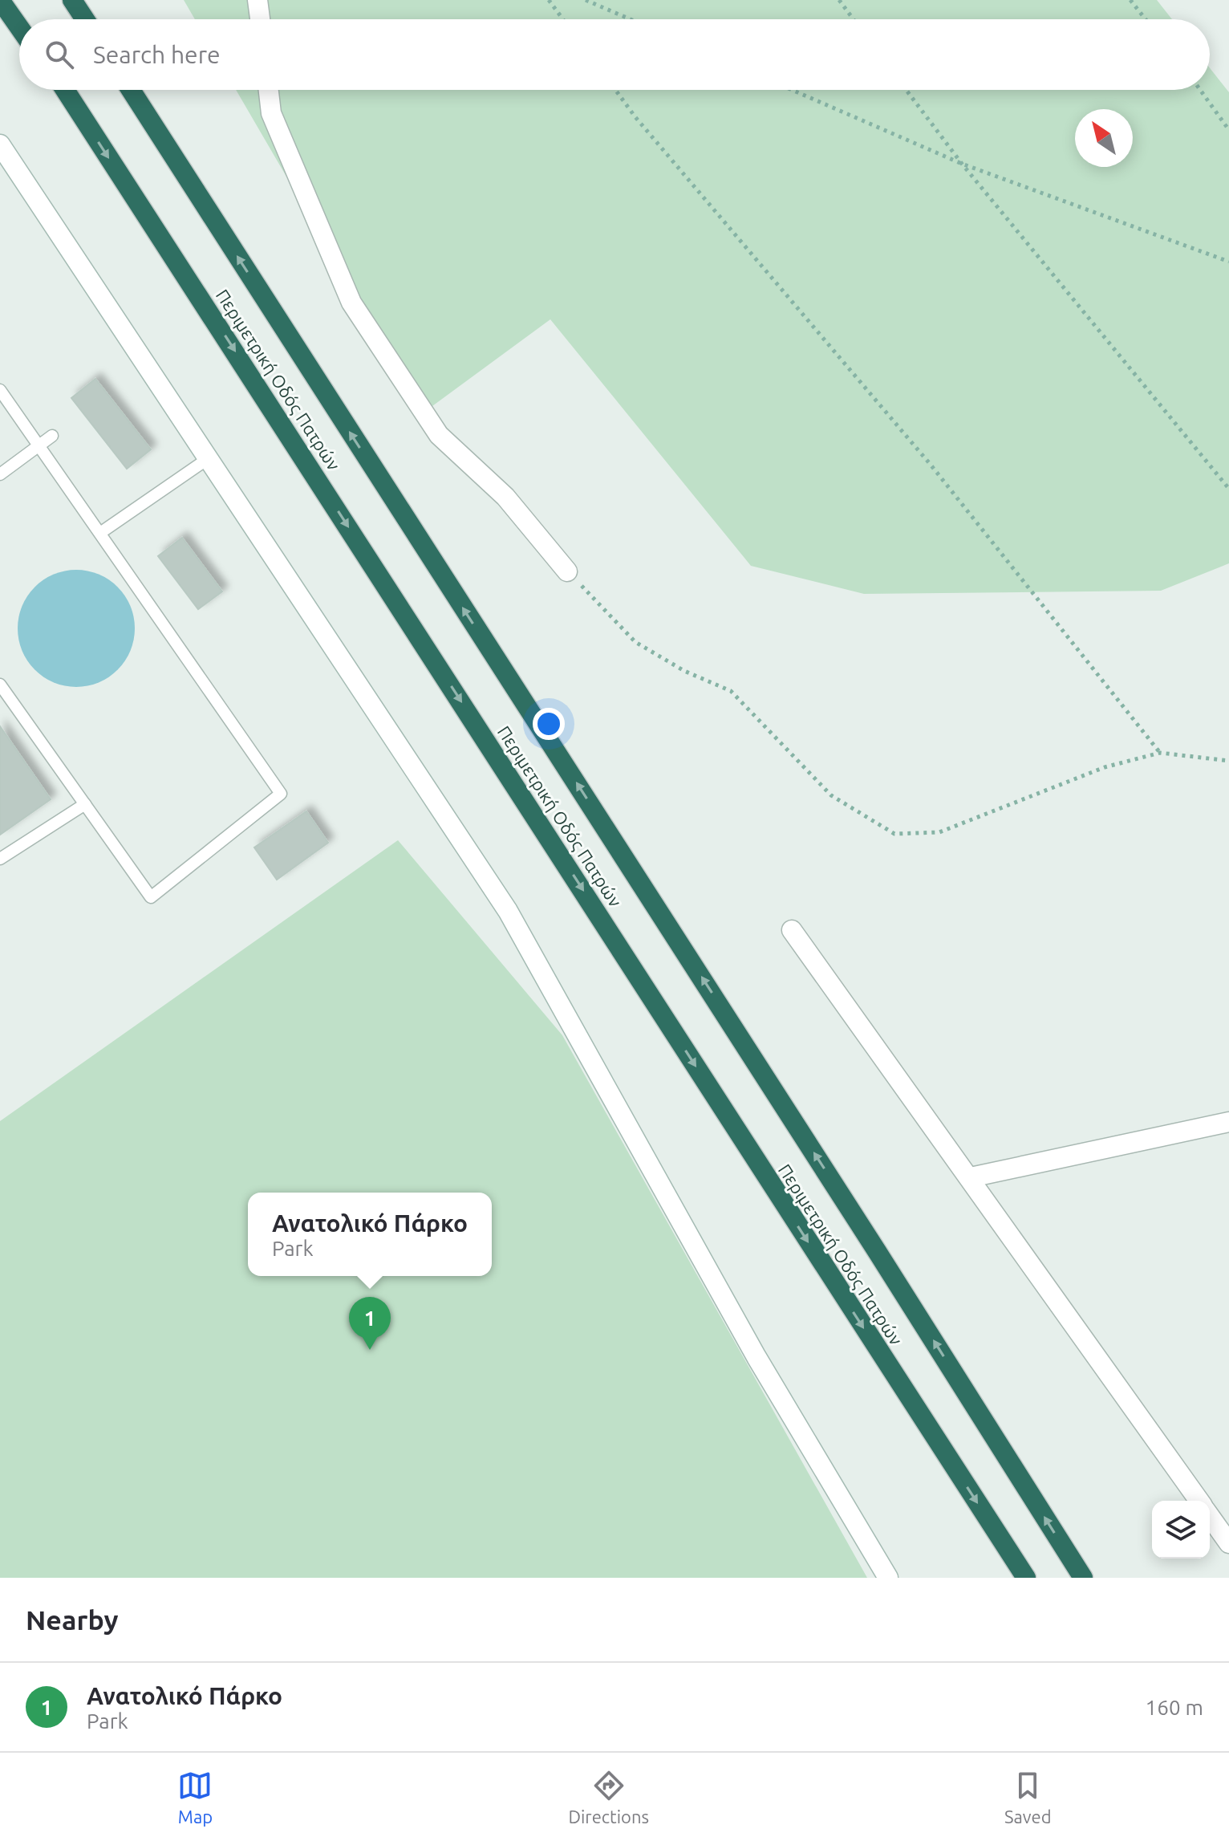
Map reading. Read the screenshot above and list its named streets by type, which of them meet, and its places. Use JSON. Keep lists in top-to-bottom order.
{
  "streets": {
    "highway": ["Περιμετρική Οδός Πατρών"]
  },
  "north": "top left",
  "page": {
    "search": "Search here",
    "popup": ["Ανατολικό Πάρκο", "Park"],
    "pins": "1",
    "heading": "Nearby",
    "list": [
      {
        "mark": "1",
        "name": "Ανατολικό Πάρκο",
        "note": "Park",
        "value": "160 m"
      }
    ],
    "nav": ["Map", "Directions", "Saved"]
  }
}
